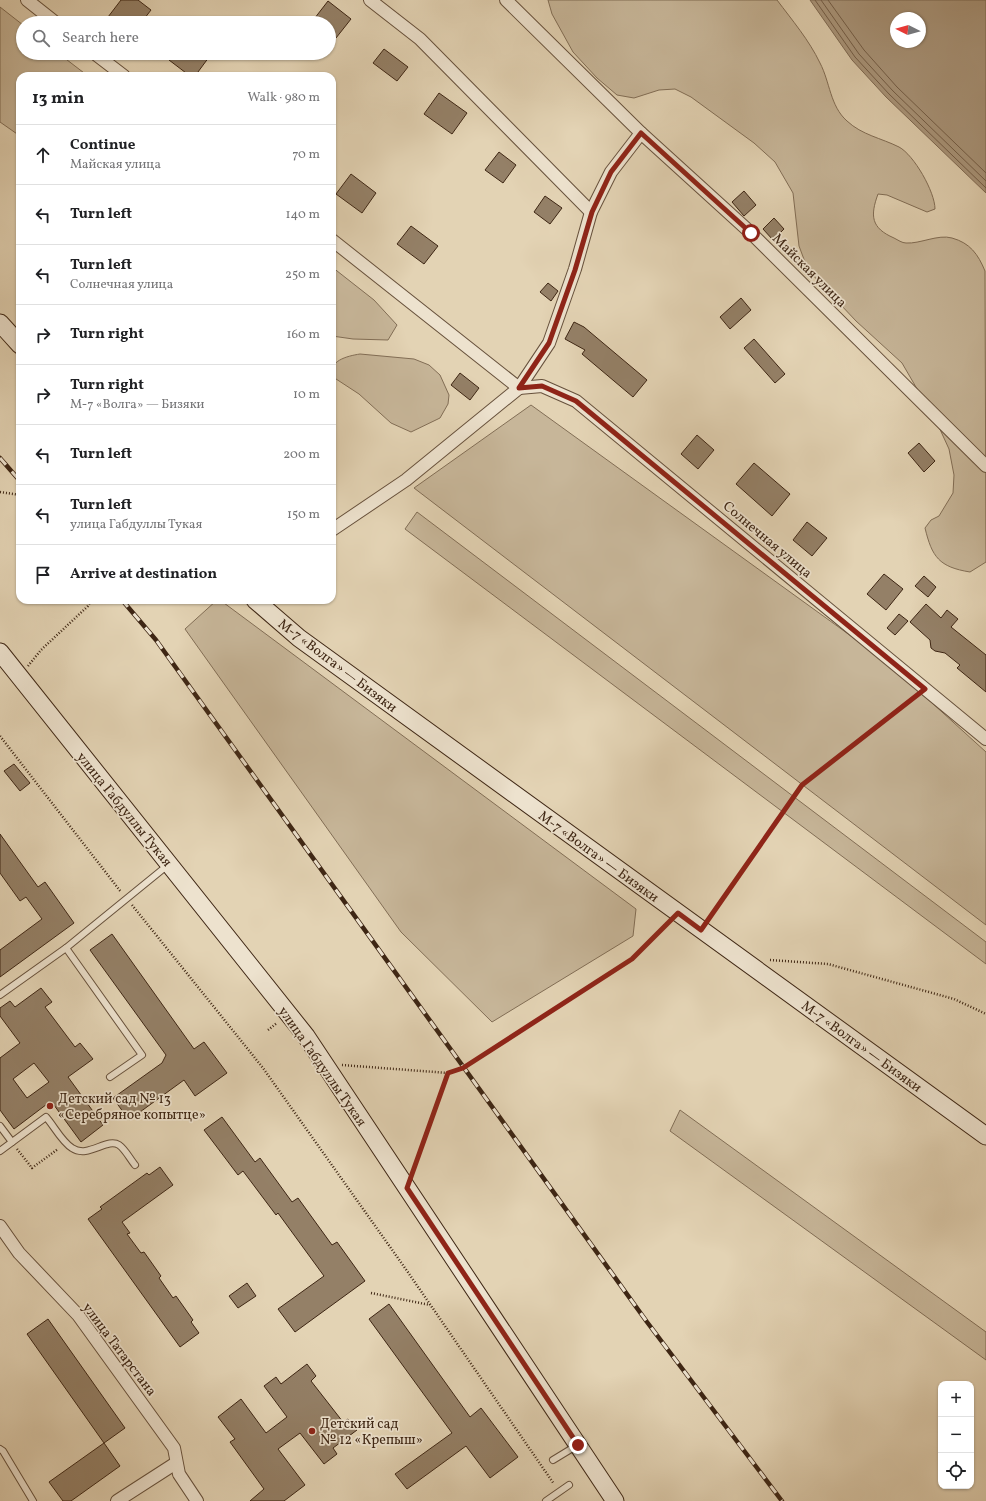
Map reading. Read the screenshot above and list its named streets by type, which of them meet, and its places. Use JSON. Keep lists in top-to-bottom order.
{
  "streets": {
    "street": [
      "Майская улица",
      "Солнечная улица",
      "М-7 «Волга» — Бизяки",
      "улица Габдуллы Тукая",
      "улица Татарстана"
    ]
  },
  "places": ["Детский сад № 13 «Серебряное копытце»", "Детский сад № 12 «Крепыш»"],
  "north": "left",
  "page": {
    "search": "Search here",
    "heading": ["13 min", "Walk · 980 m"],
    "list": [
      ["Continue", "Майская улица", "70 m"],
      ["Turn left", "140 m"],
      ["Turn left", "Солнечная улица", "250 m"],
      ["Turn right", "160 m"],
      ["Turn right", "М-7 «Волга» — Бизяки", "10 m"],
      ["Turn left", "200 m"],
      ["Turn left", "улица Габдуллы Тукая", "150 m"],
      "Arrive at destination"
    ],
    "map_buttons": ["+", "−"]
  }
}
